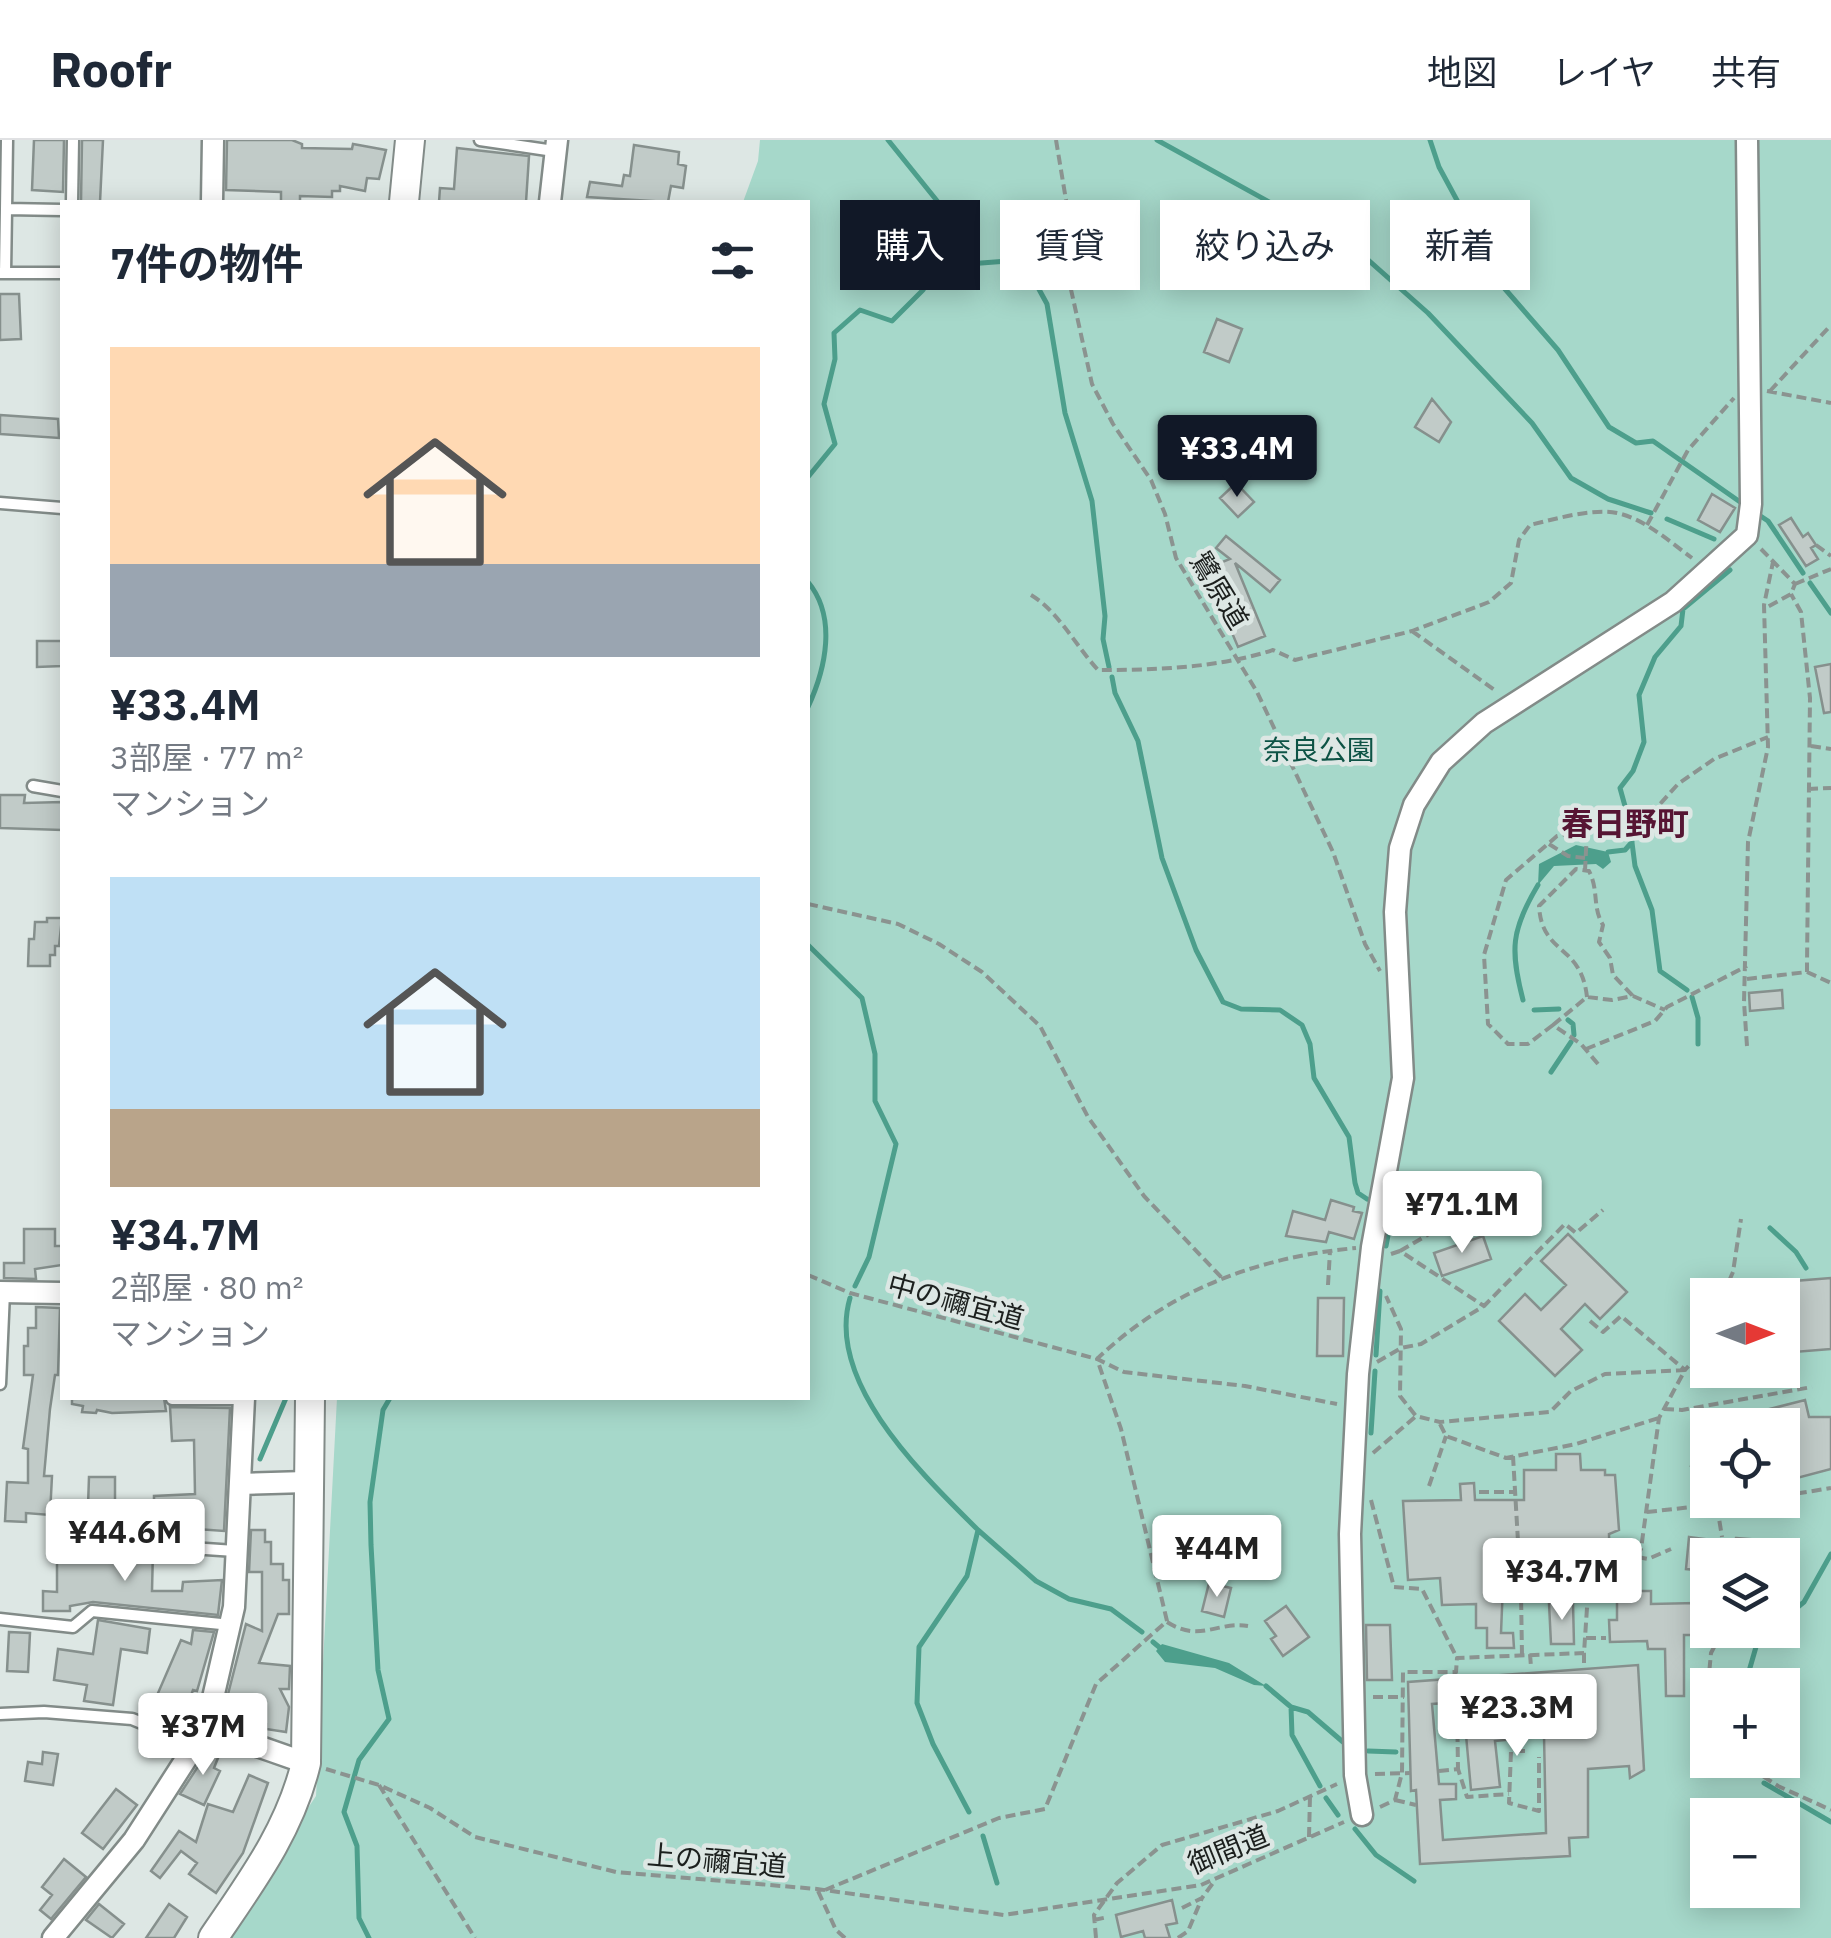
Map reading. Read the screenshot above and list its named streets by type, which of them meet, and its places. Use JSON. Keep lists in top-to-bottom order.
{
  "streets": {
    "path": [
      "鷺原道",
      "中の禰宜道",
      "御間道",
      "上の禰宜道"
    ]
  },
  "crossings": [
    ["御間道", "上の禰宜道"]
  ],
  "districts": ["春日野町"],
  "parks": ["奈良公園"],
  "north": "right",
  "page": {
    "header": "Roofr",
    "nav": ["地図", "レイヤ", "共有"],
    "chip": [
      "購入",
      "賃貸",
      "絞り込み",
      "新着"
    ],
    "heading": "7件の物件",
    "list": [
      {
        "name": "¥33.4M",
        "note": "3部屋 · 77 m² · マンション"
      },
      {
        "name": "¥34.7M",
        "note": "2部屋 · 80 m² · マンション"
      }
    ],
    "price": [
      "¥33.4M",
      "¥71.1M",
      "¥44.6M",
      "¥44M",
      "¥34.7M",
      "¥23.3M",
      "¥37M"
    ],
    "map_buttons": ["+", "−"]
  }
}
